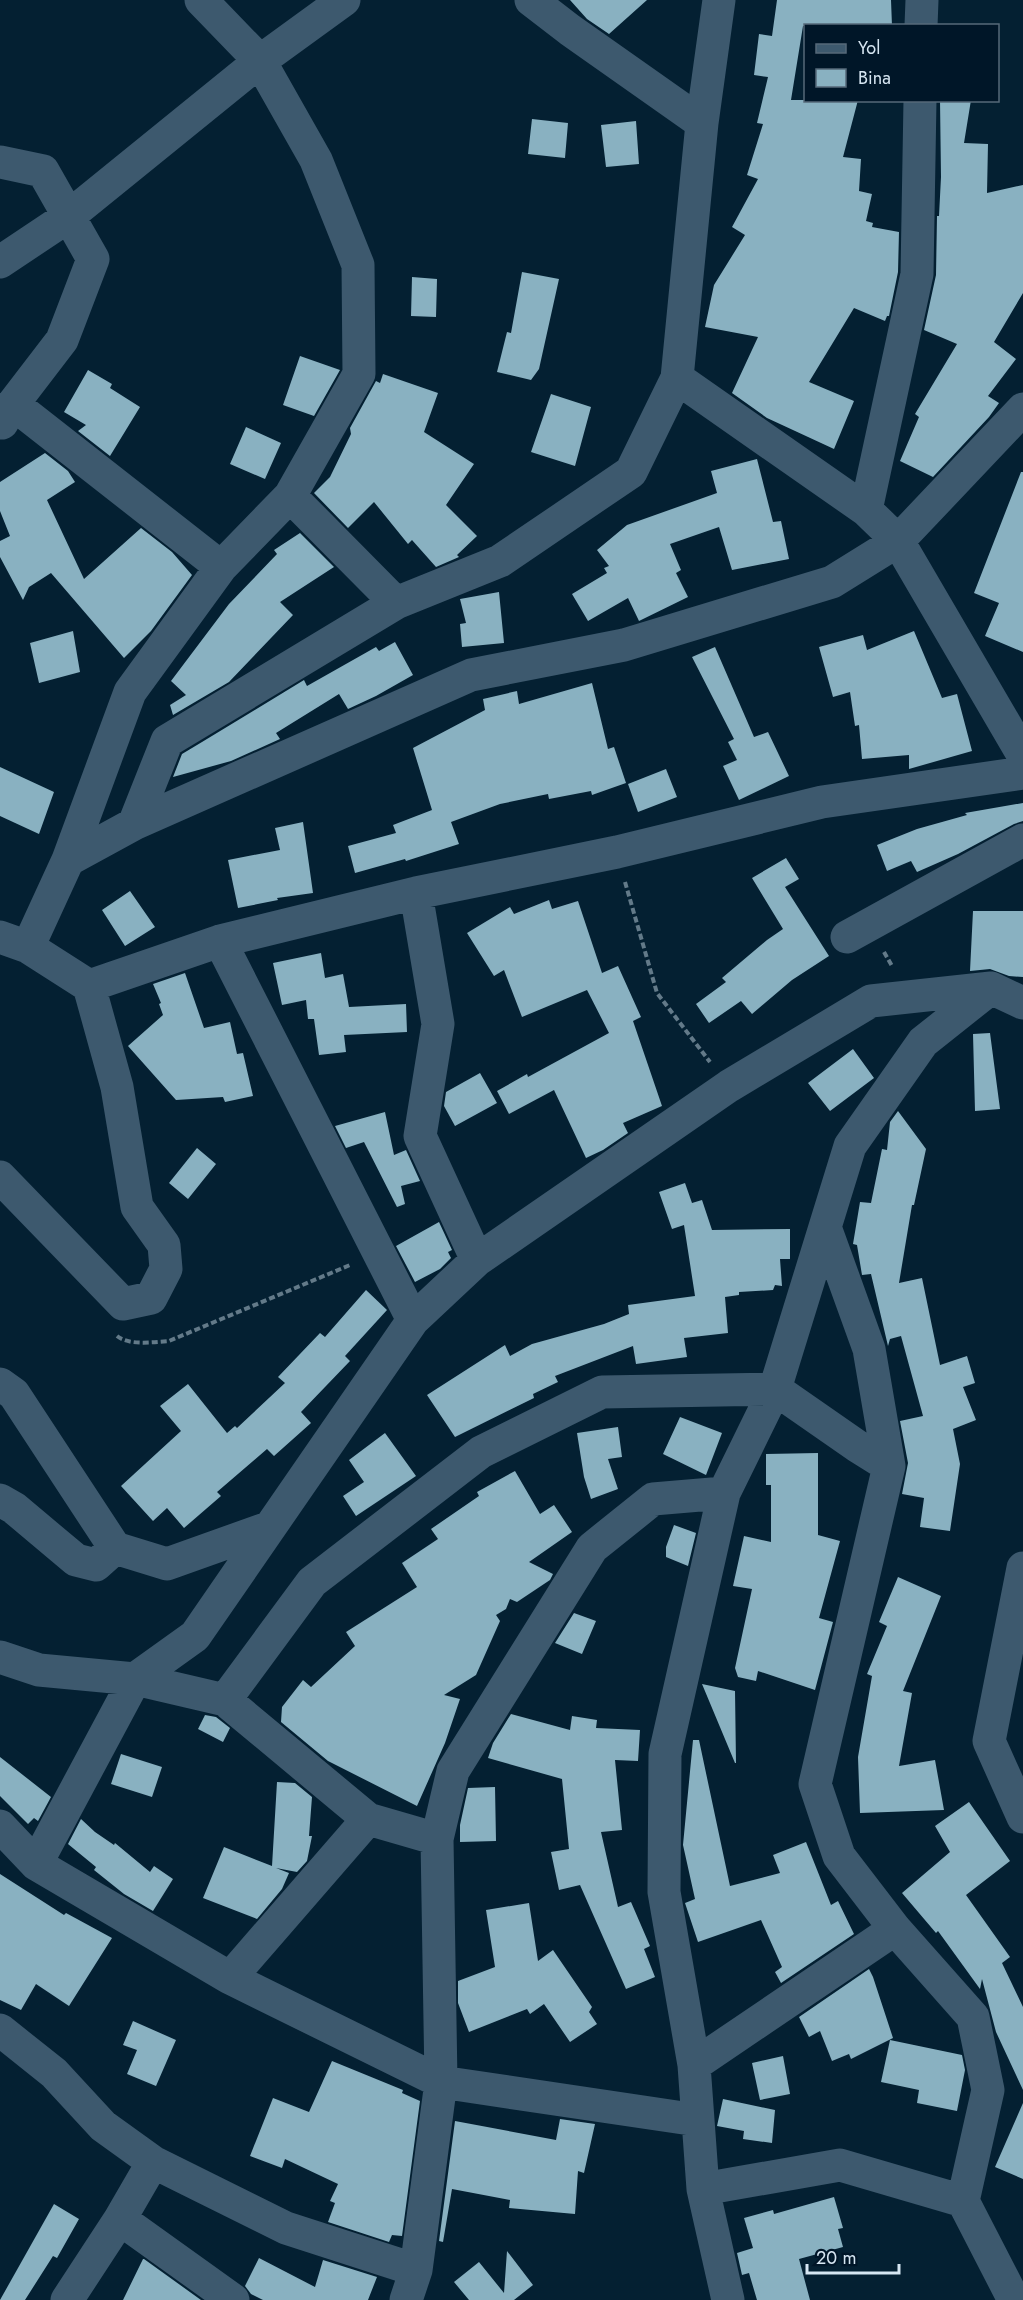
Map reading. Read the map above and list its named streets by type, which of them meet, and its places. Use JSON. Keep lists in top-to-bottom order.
{
  "legend": ["Yol", "Bina"],
  "scale_bar": "20 m"
}
